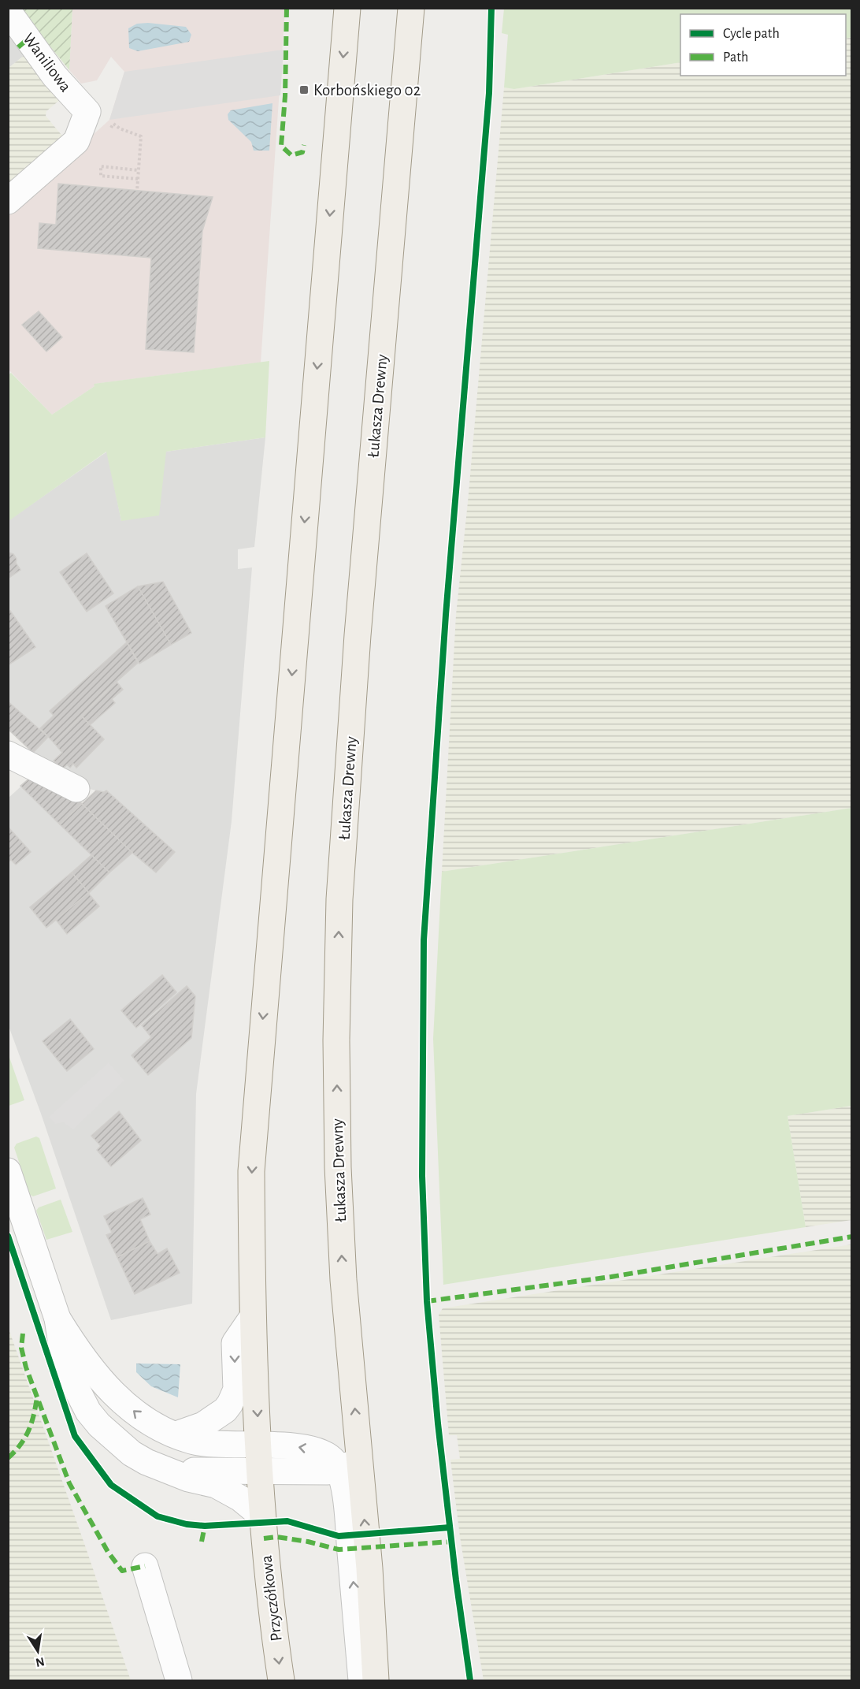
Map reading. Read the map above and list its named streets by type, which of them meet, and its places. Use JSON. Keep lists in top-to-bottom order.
{
  "streets": {
    "main road": ["Łukasza Drewny", "Przyczółkowa"],
    "street": ["Waniliowa"]
  },
  "one_way": ["Przyczółkowa"],
  "places": {
    "transit": ["Korbońskiego 02"]
  },
  "legend": ["Cycle path", "Path"],
  "north": "bottom"
}
